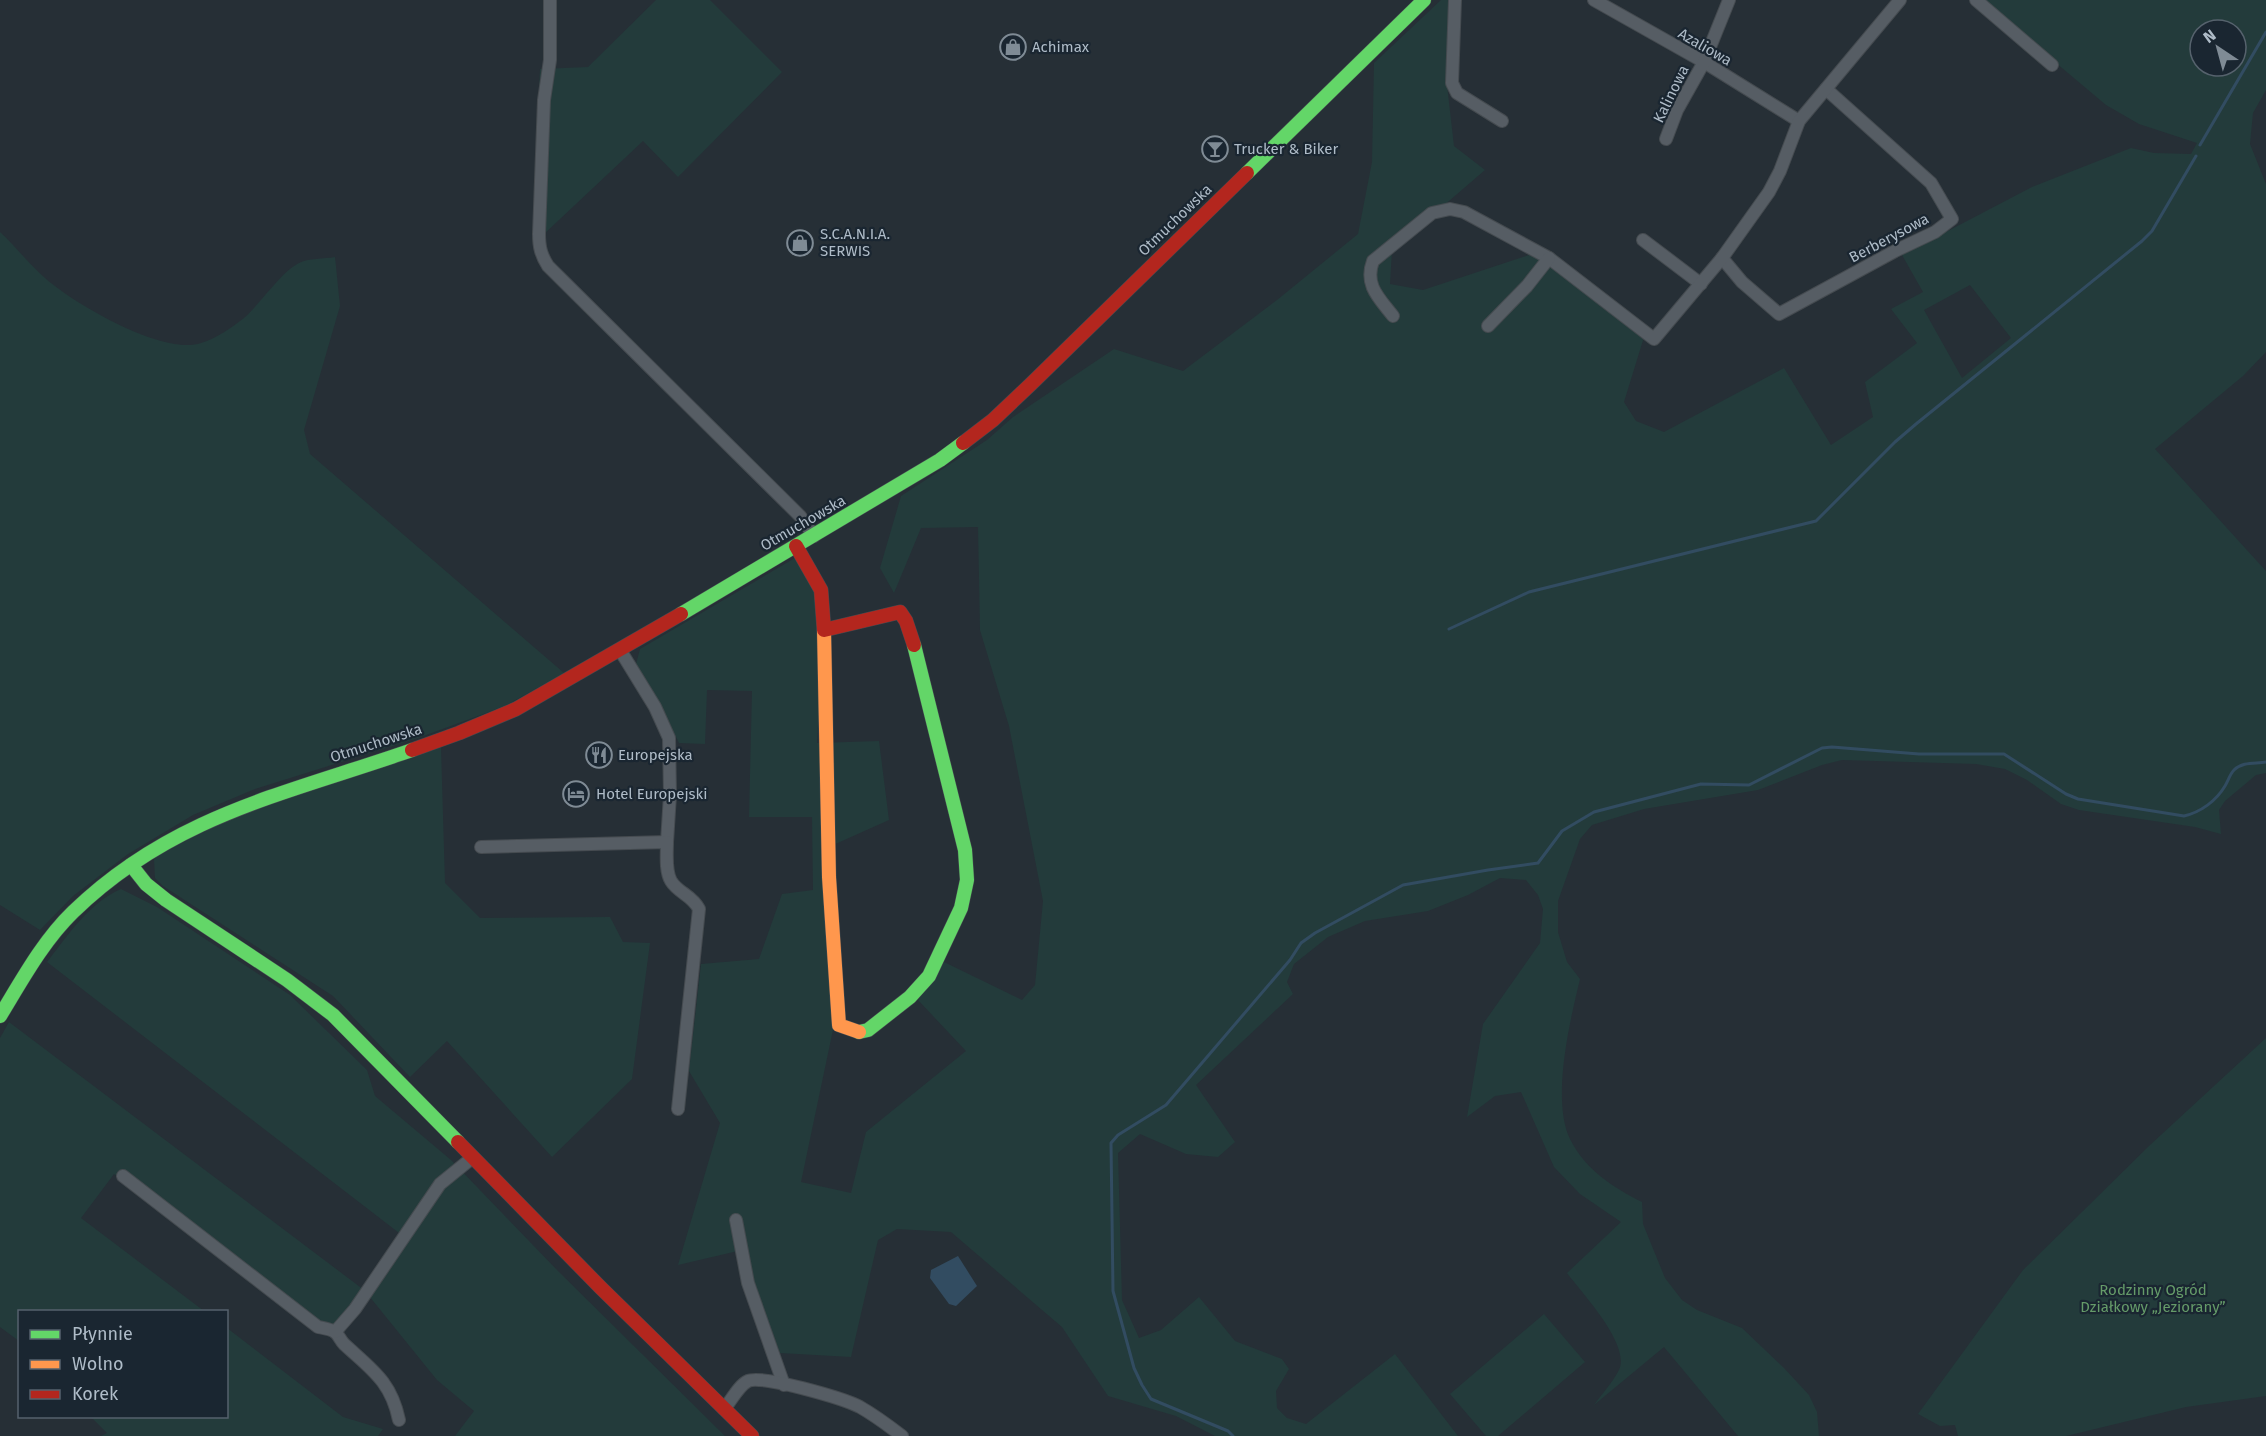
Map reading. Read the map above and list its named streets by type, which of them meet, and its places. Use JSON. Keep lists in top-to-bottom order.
{
  "streets": {
    "street": [
      "Azaliowa",
      "Kalinowa",
      "Otmuchowska",
      "Berberysowa"
    ]
  },
  "crossings": [
    ["Azaliowa", "Kalinowa"]
  ],
  "parks": ["Rodzinny Ogród Działkowy „Jeziorany”"],
  "places": {
    "shop": ["Achimax", "S.C.A.N.I.A. SERWIS"],
    "bar": ["Trucker & Biker"],
    "restaurant": ["Europejska"],
    "hotel": ["Hotel Europejski"]
  },
  "legend": ["Płynnie", "Wolno", "Korek"],
  "north": "top left"
}
